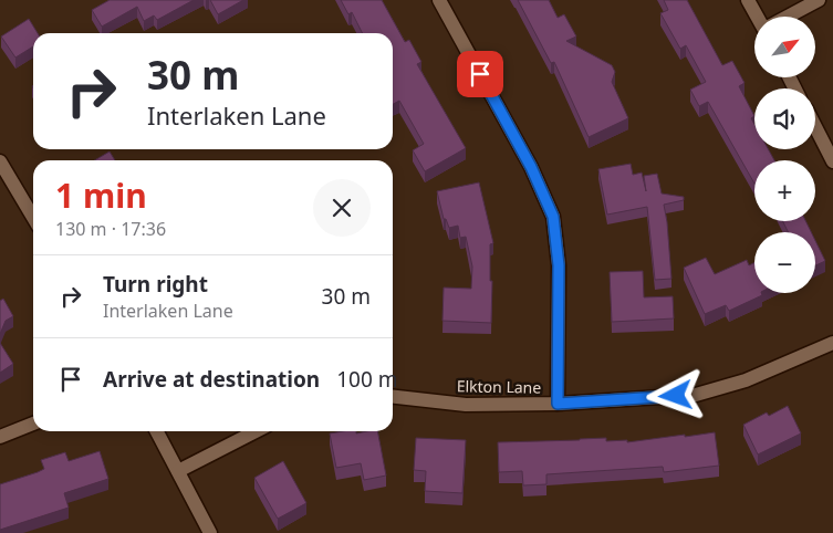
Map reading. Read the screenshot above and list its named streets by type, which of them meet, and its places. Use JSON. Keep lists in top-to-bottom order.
{
  "streets": {
    "street": ["Elkton Lane"]
  },
  "north": "top right",
  "page": {
    "map_buttons": ["+", "−"],
    "turn": ["30 m", "Interlaken Lane"],
    "heading": ["1 min", "130 m · 17:36"],
    "list": [
      {
        "name": "Turn right",
        "note": "Interlaken Lane",
        "value": "30 m"
      },
      {
        "name": "Arrive at destination",
        "value": "100 m"
      }
    ]
  }
}
